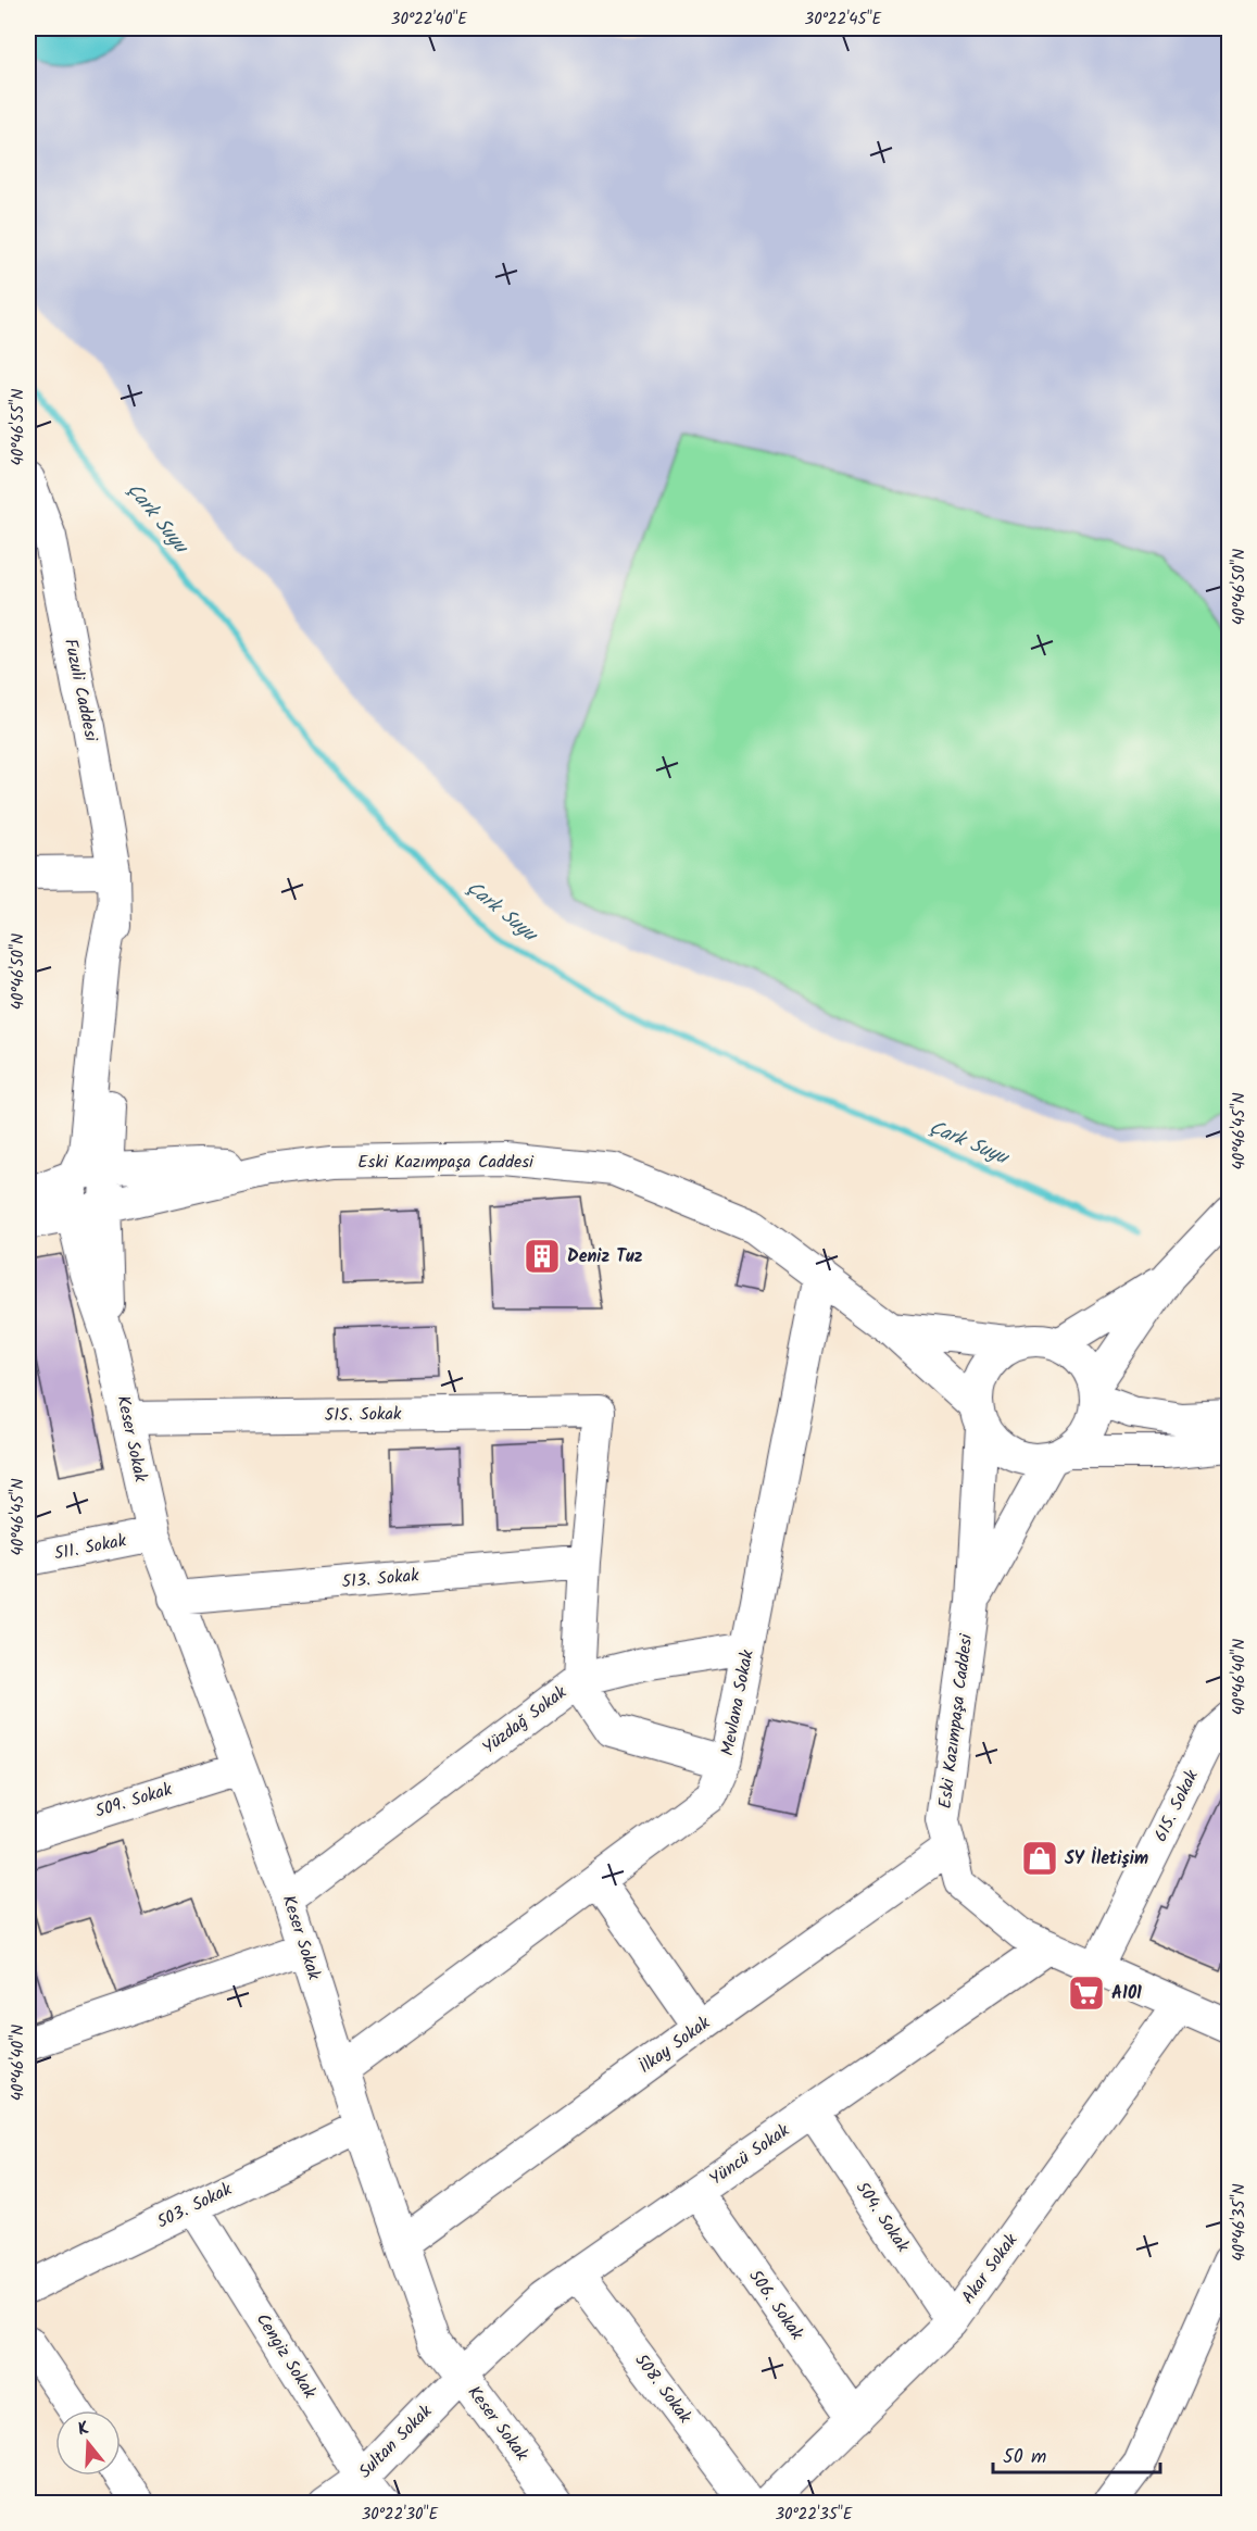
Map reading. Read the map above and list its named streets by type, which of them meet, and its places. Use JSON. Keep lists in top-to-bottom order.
{
  "streets": {
    "street": [
      "Fuzuli Caddesi",
      "Eski Kazımpaşa Caddesi",
      "515. Sokak",
      "Keser Sokak",
      "511. Sokak",
      "513. Sokak",
      "Mevlana Sokak",
      "Yüzdağ Sokak",
      "509. Sokak",
      "615. Sokak",
      "İlkay Sokak",
      "Yüncü Sokak",
      "503. Sokak",
      "504. Sokak",
      "Akar Sokak",
      "506. Sokak",
      "Cengiz Sokak",
      "508. Sokak",
      "Sultan Sokak"
    ]
  },
  "crossings": [
    ["Eski Kazımpaşa Caddesi", "Mevlana Sokak"],
    ["Eski Kazımpaşa Caddesi", "615. Sokak"],
    ["Eski Kazımpaşa Caddesi", "İlkay Sokak"],
    ["Eski Kazımpaşa Caddesi", "Yüncü Sokak"],
    ["Eski Kazımpaşa Caddesi", "Akar Sokak"],
    ["515. Sokak", "Keser Sokak"],
    ["515. Sokak", "Yüzdağ Sokak"],
    ["Keser Sokak", "511. Sokak"],
    ["Keser Sokak", "513. Sokak"],
    ["Keser Sokak", "Mevlana Sokak"],
    ["Keser Sokak", "Yüzdağ Sokak"],
    ["Keser Sokak", "509. Sokak"],
    ["Keser Sokak", "İlkay Sokak"],
    ["Keser Sokak", "Yüncü Sokak"],
    ["Keser Sokak", "503. Sokak"],
    ["Keser Sokak", "Sultan Sokak"],
    ["513. Sokak", "Yüzdağ Sokak"],
    ["Yüncü Sokak", "504. Sokak"],
    ["Yüncü Sokak", "506. Sokak"],
    ["Yüncü Sokak", "508. Sokak"],
    ["Yüncü Sokak", "Sultan Sokak"],
    ["503. Sokak", "Cengiz Sokak"],
    ["504. Sokak", "Akar Sokak"],
    ["Akar Sokak", "506. Sokak"],
    ["Cengiz Sokak", "Sultan Sokak"]
  ],
  "water": ["Çark Suyu"],
  "places": {
    "building": ["Deniz Tuz"],
    "shop": ["SY İletişim"],
    "supermarket": ["A101"]
  },
  "scale_bar": "50 m",
  "north": "top",
  "coordinates": [
    "30°22'40\"E",
    "30°22'45\"E",
    "40°46'55\"N",
    "40°46'50\"N",
    "40°46'45\"N",
    "40°46'40\"N",
    "40°46'35\"N",
    "30°22'30\"E",
    "30°22'35\"E"
  ]
}
